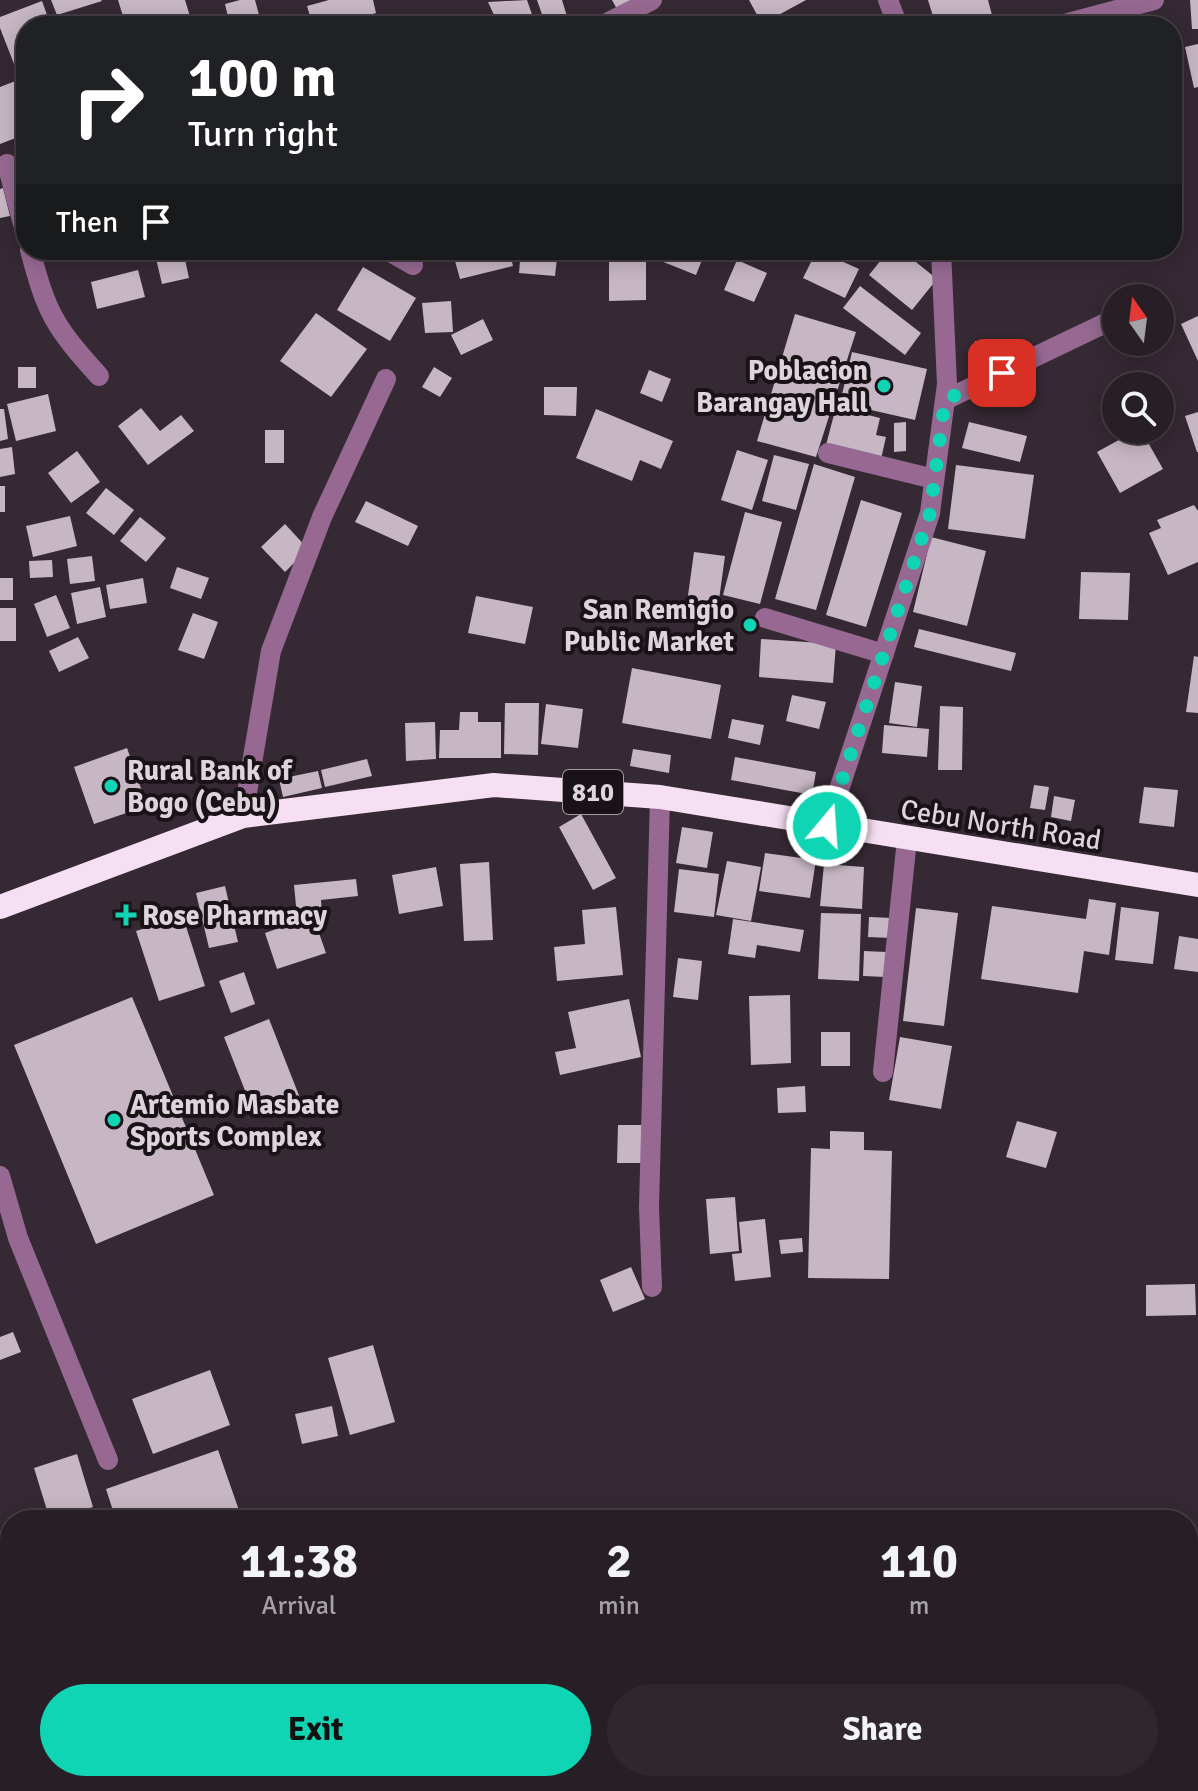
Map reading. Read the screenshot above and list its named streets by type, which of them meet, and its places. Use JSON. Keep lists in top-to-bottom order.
{
  "streets": {
    "highway": ["810", "Cebu North Road"]
  },
  "places": {
    "other": [
      "Poblacion Barangay Hall",
      "San Remigio Public Market",
      "Rural Bank of Bogo (Cebu)",
      "Artemio Masbate Sports Complex"
    ],
    "health": ["Rose Pharmacy"]
  },
  "north": "top",
  "page": {
    "turn": ["100 m", "Turn right"],
    "then": "Then",
    "eta": [
      "11:38",
      "Arrival",
      "2",
      "min",
      "110",
      "m"
    ],
    "buttons": ["Exit", "Share"]
  }
}
